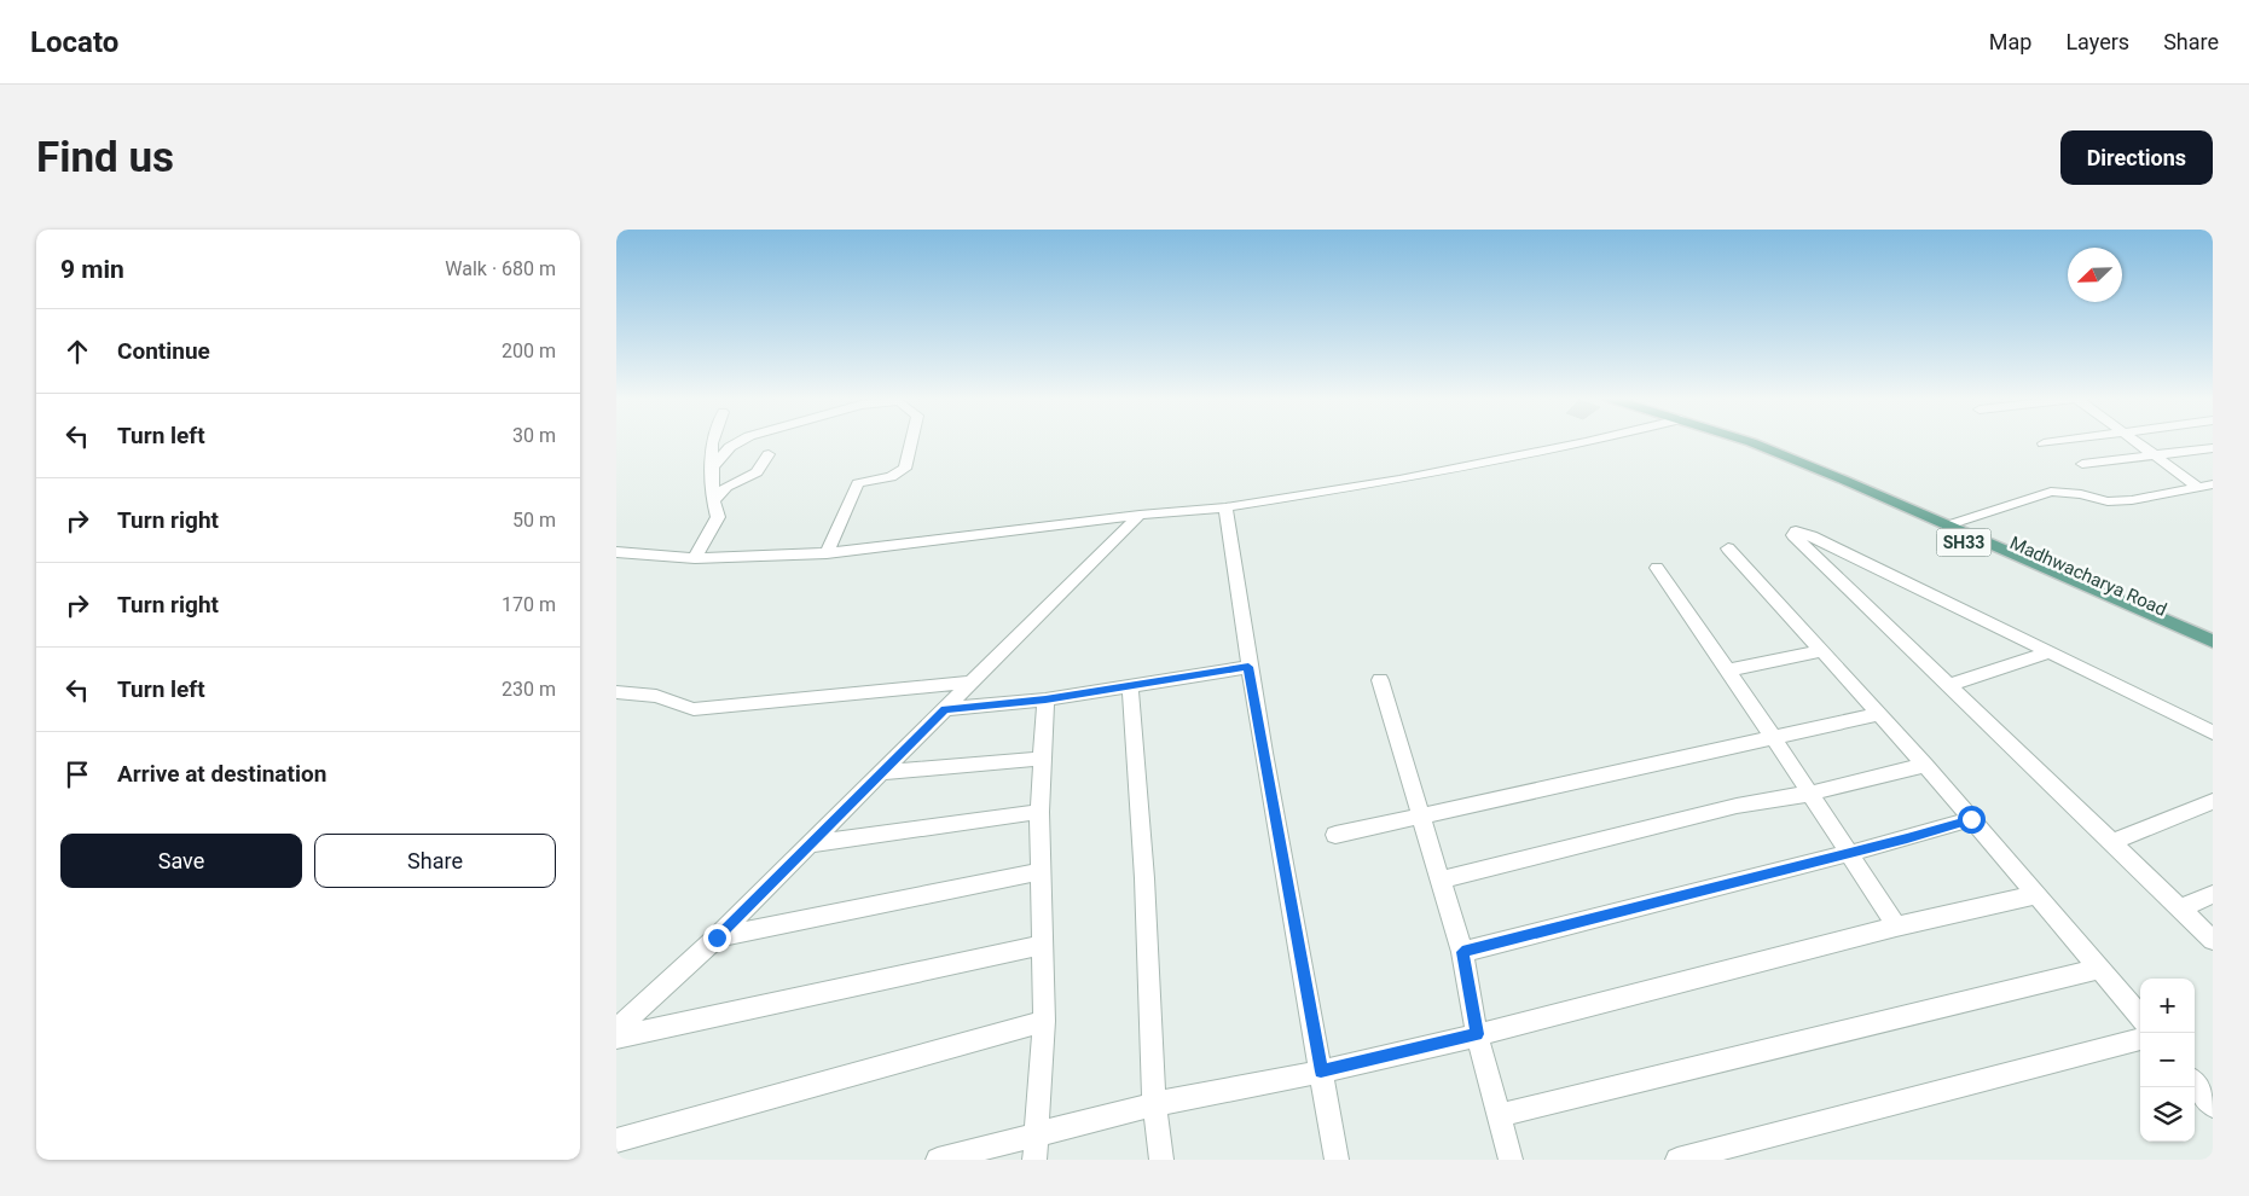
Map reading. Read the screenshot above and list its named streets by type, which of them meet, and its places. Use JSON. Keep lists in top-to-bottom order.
{
  "streets": {
    "main road": ["SH33", "Madhwacharya Road"]
  },
  "north": "bottom left",
  "page": {
    "header": "Locato",
    "nav": ["Map", "Layers", "Share"],
    "buttons": [
      "Directions",
      ["Save", "Share"]
    ],
    "title": "Find us",
    "heading": ["9 min", "Walk · 680 m"],
    "list": [
      ["Continue", "200 m"],
      ["Turn left", "30 m"],
      ["Turn right", "50 m"],
      ["Turn right", "170 m"],
      ["Turn left", "230 m"],
      "Arrive at destination"
    ],
    "map_buttons": ["+", "−"]
  }
}
